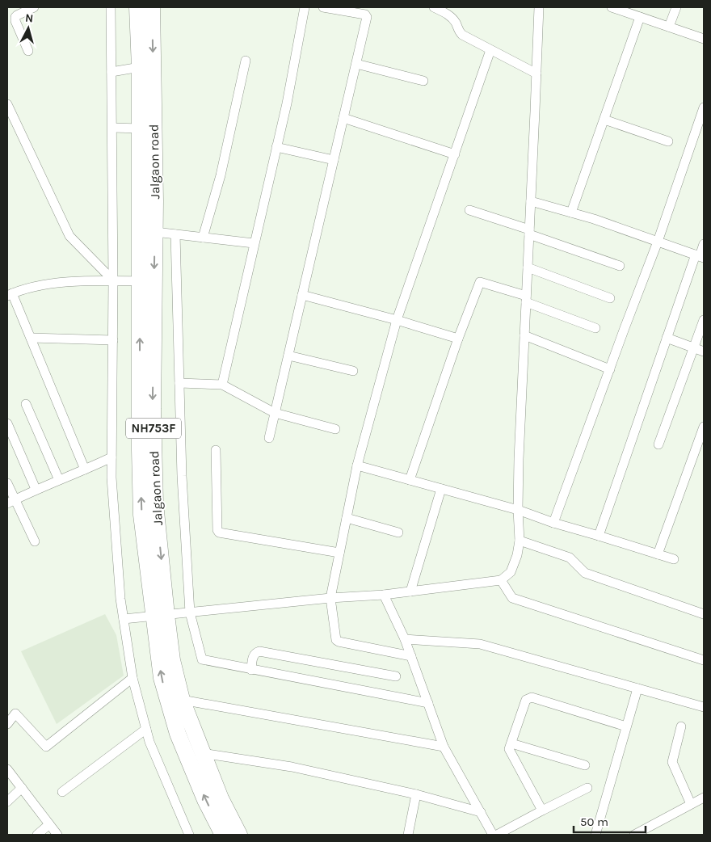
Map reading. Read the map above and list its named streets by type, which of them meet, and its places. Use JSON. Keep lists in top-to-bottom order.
{
  "streets": {
    "highway": ["Jalgaon road", "NH753F"]
  },
  "scale_bar": "50 m",
  "north": "top"
}
